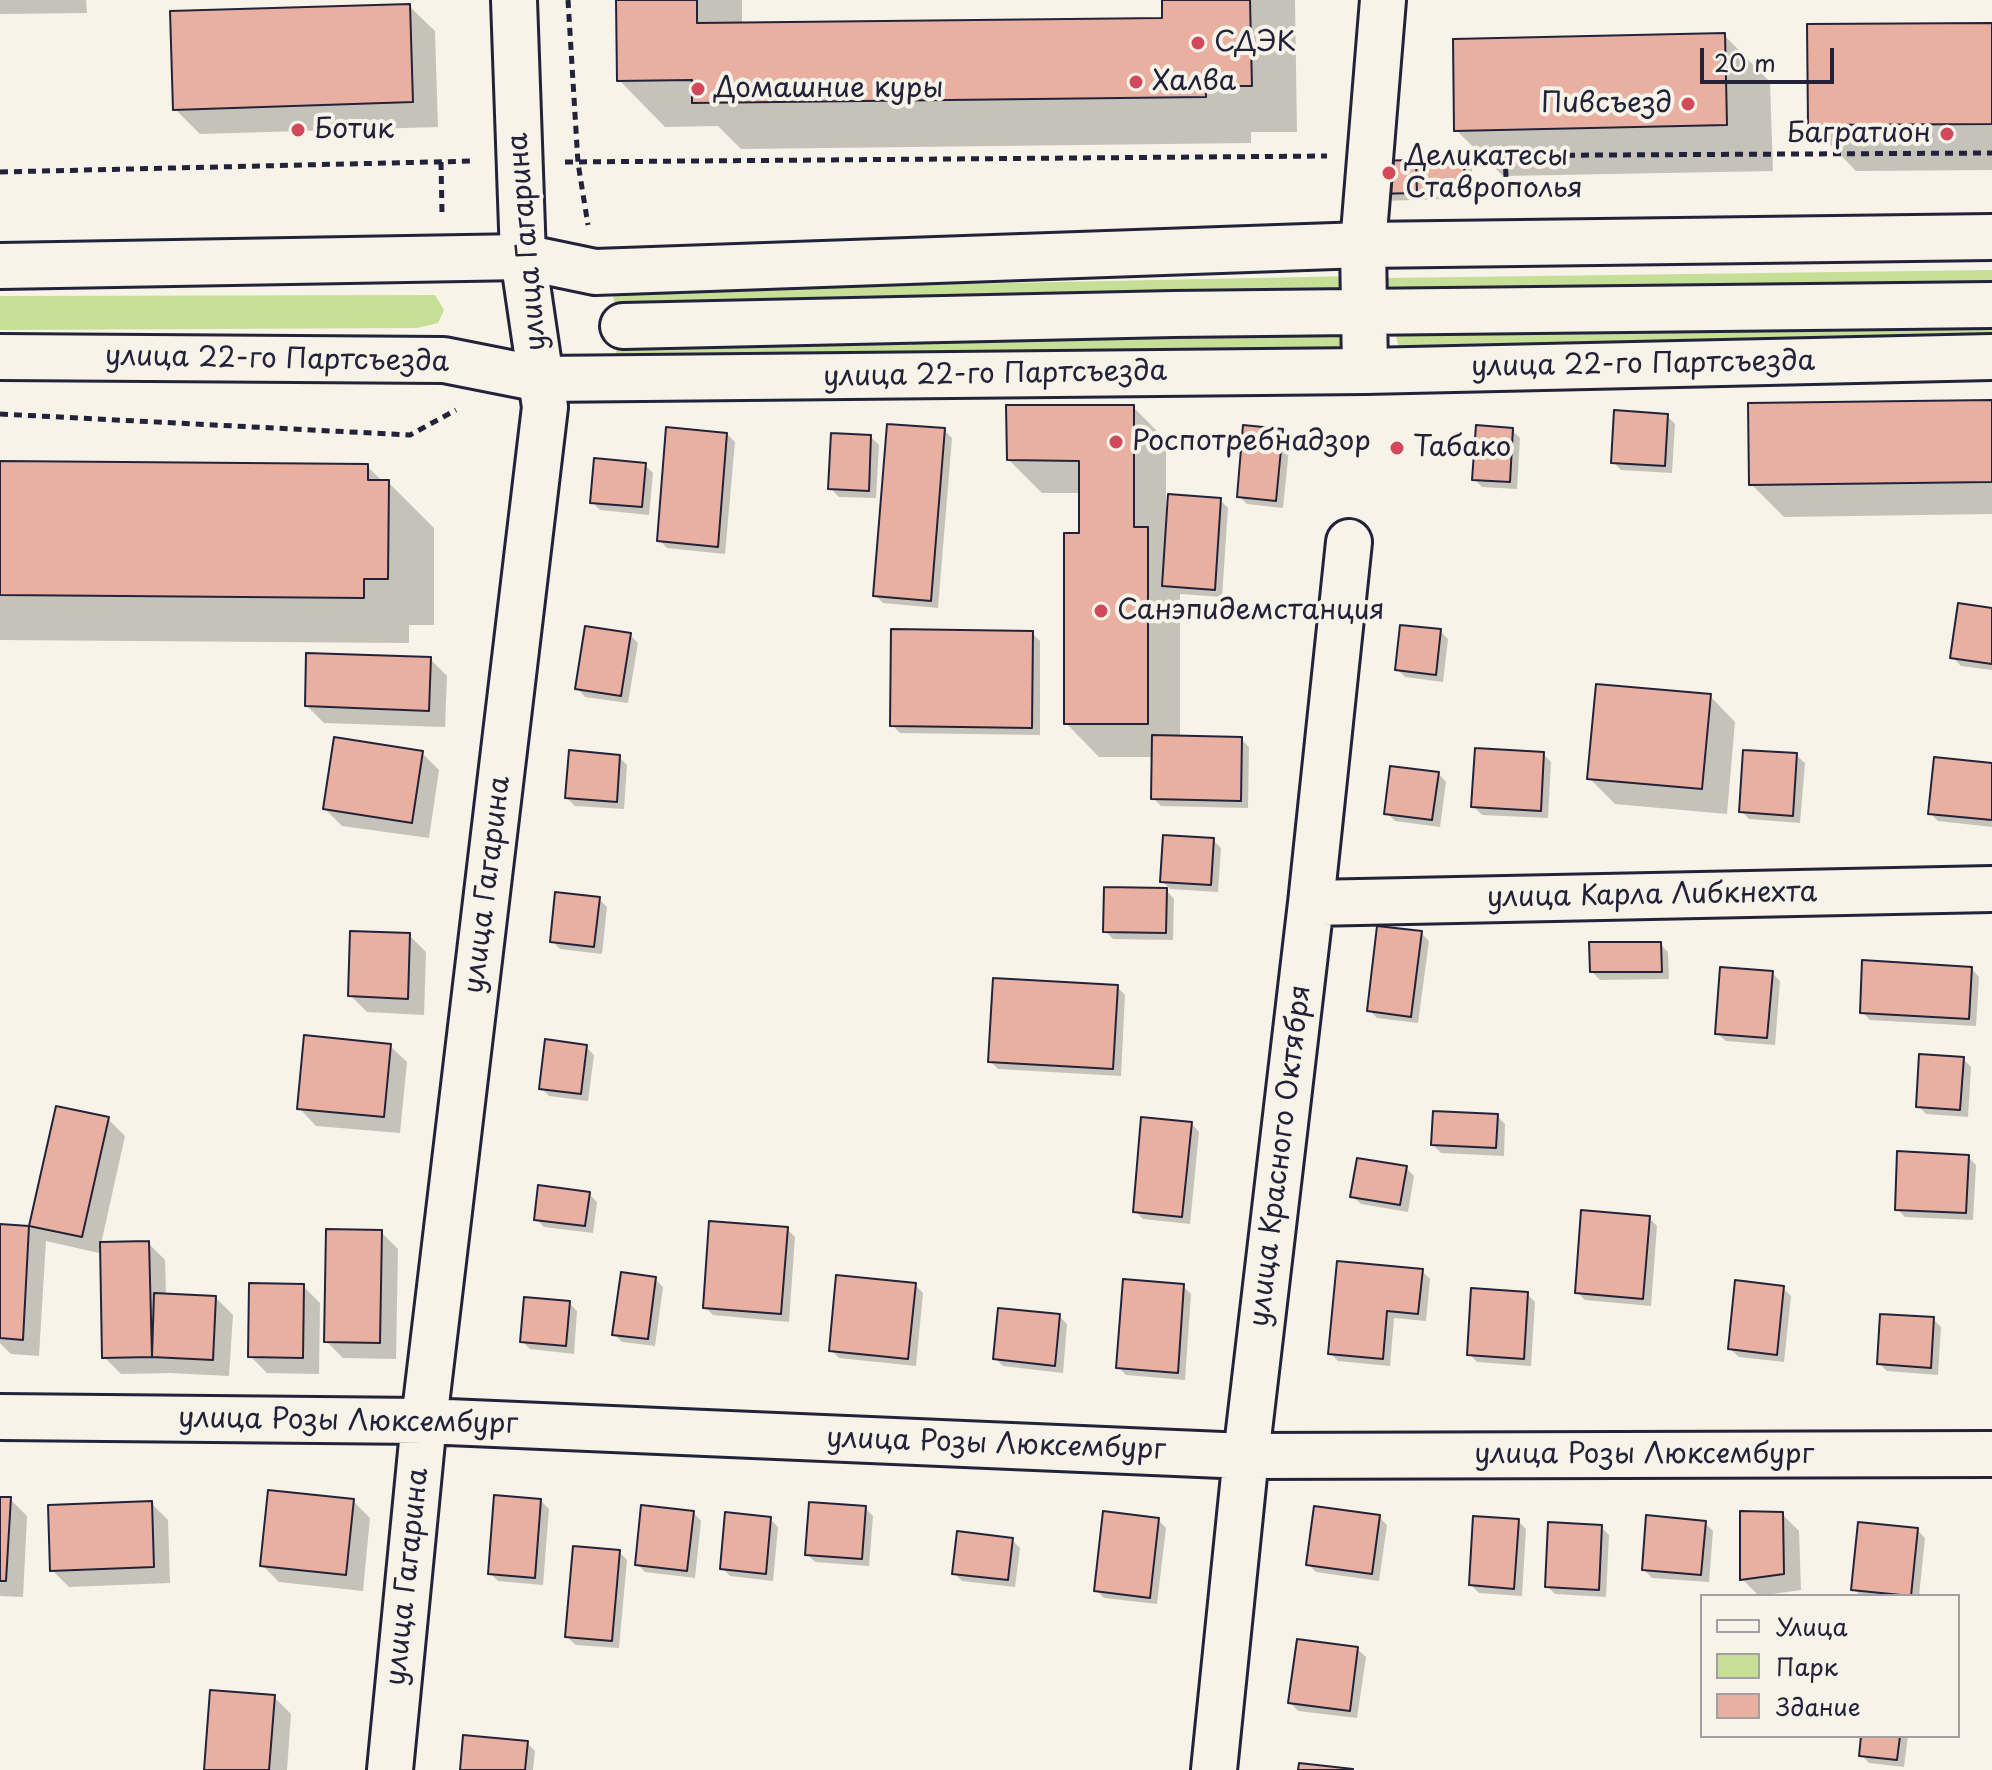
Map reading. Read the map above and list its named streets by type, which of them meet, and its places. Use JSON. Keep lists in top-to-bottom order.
{
  "streets": {
    "street": [
      "улица Гагарина",
      "улица 22-го Партсъезда",
      "улица Карла Либкнехта",
      "улица Красного Октября",
      "улица Розы Люксембург"
    ]
  },
  "crossings": [
    ["улица Гагарина", "улица 22-го Партсъезда"],
    ["улица Гагарина", "улица Розы Люксембург"],
    ["улица Карла Либкнехта", "улица Красного Октября"],
    ["улица Красного Октября", "улица Розы Люксембург"]
  ],
  "places": [
    "СДЭК",
    "Халва",
    "Домашние куры",
    "Пивсъезд",
    "Ботик",
    "Багратион",
    "Деликатесы Ставрополья",
    "Роспотребнадзор",
    "Табако",
    "Санэпидемстанция"
  ],
  "legend": ["Улица", "Парк", "Здание"],
  "scale_bar": "20 m"
}
